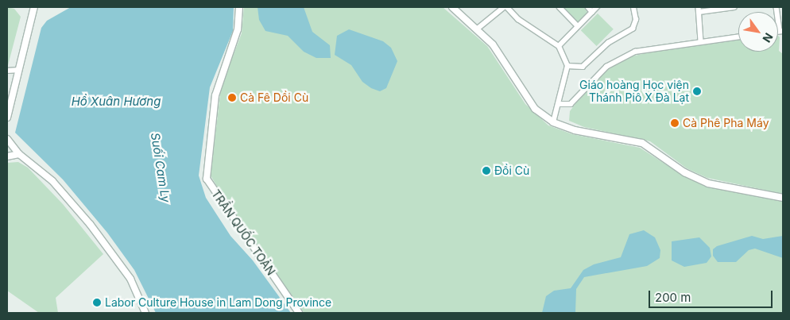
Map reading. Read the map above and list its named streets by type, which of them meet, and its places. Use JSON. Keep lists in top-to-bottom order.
{
  "streets": {
    "main road": ["TRẦN QUỐC TOẢN"]
  },
  "water": ["Hồ Xuân Hương", "Suối Cam Ly"],
  "places": [
    "Giáo hoàng Học viện Thánh Piô X Đà Lạt",
    "Cà Fê Dồi Cù",
    "Cà Phê Pha Máy",
    "Đồi Cù",
    "Labor Culture House in Lam Dong Province"
  ],
  "scale_bar": "200 m",
  "north": "bottom right"
}
